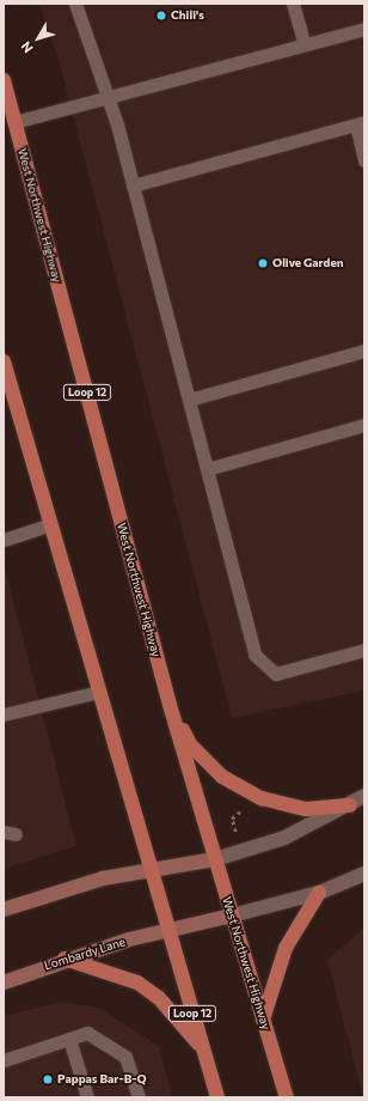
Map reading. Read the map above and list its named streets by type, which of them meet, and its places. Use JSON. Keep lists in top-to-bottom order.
{
  "streets": {
    "main road": ["West Northwest Highway", "Loop 12"],
    "street": ["Lombardy Lane"]
  },
  "crossings": [
    ["West Northwest Highway", "Lombardy Lane"],
    ["Loop 12", "Lombardy Lane"]
  ],
  "places": ["Chili's", "Olive Garden", "Pappas Bar-B-Q"],
  "north": "bottom left"
}
